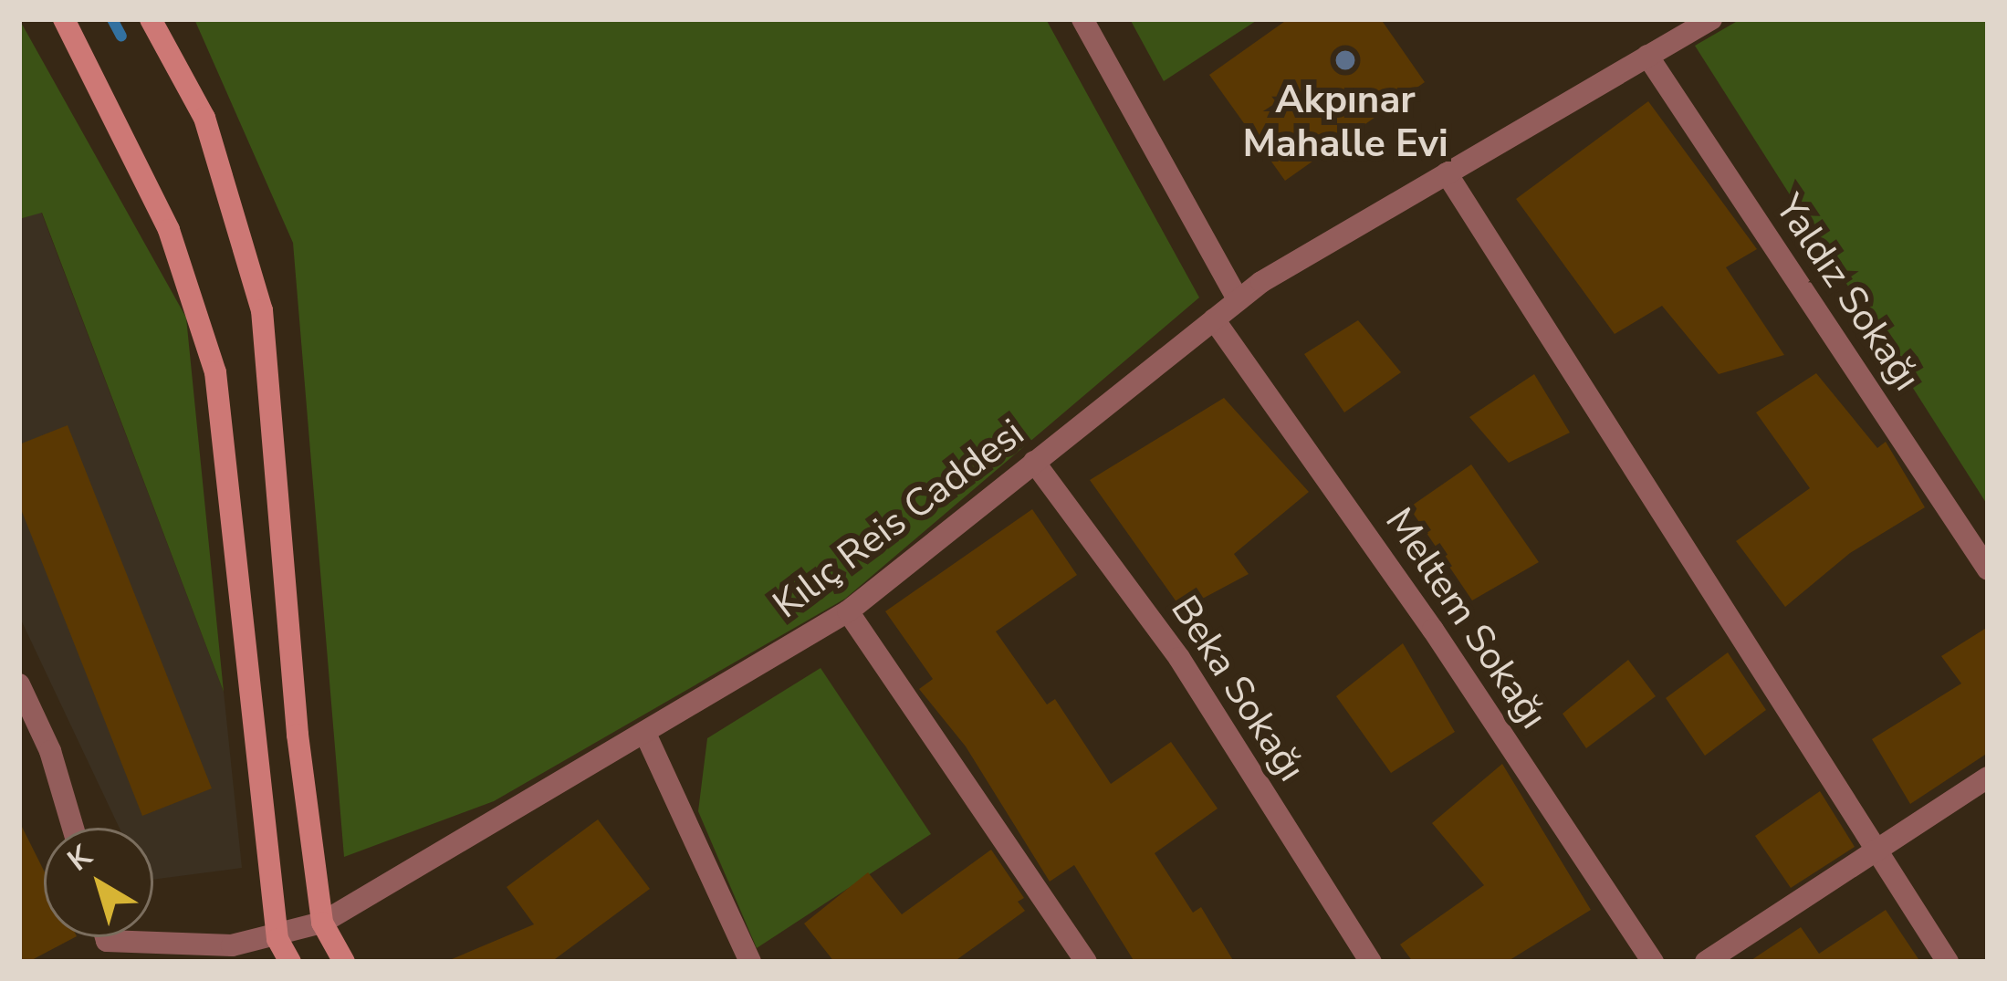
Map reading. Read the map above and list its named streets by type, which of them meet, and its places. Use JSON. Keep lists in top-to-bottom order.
{
  "streets": {
    "street": [
      "Yaldız Sokağı",
      "Kılıç Reis Caddesi",
      "Meltem Sokağı",
      "Beka Sokağı"
    ]
  },
  "crossings": [
    ["Yaldız Sokağı", "Kılıç Reis Caddesi"],
    ["Kılıç Reis Caddesi", "Meltem Sokağı"],
    ["Kılıç Reis Caddesi", "Beka Sokağı"]
  ],
  "places": ["Akpınar Mahalle Evi"],
  "north": "top left"
}
